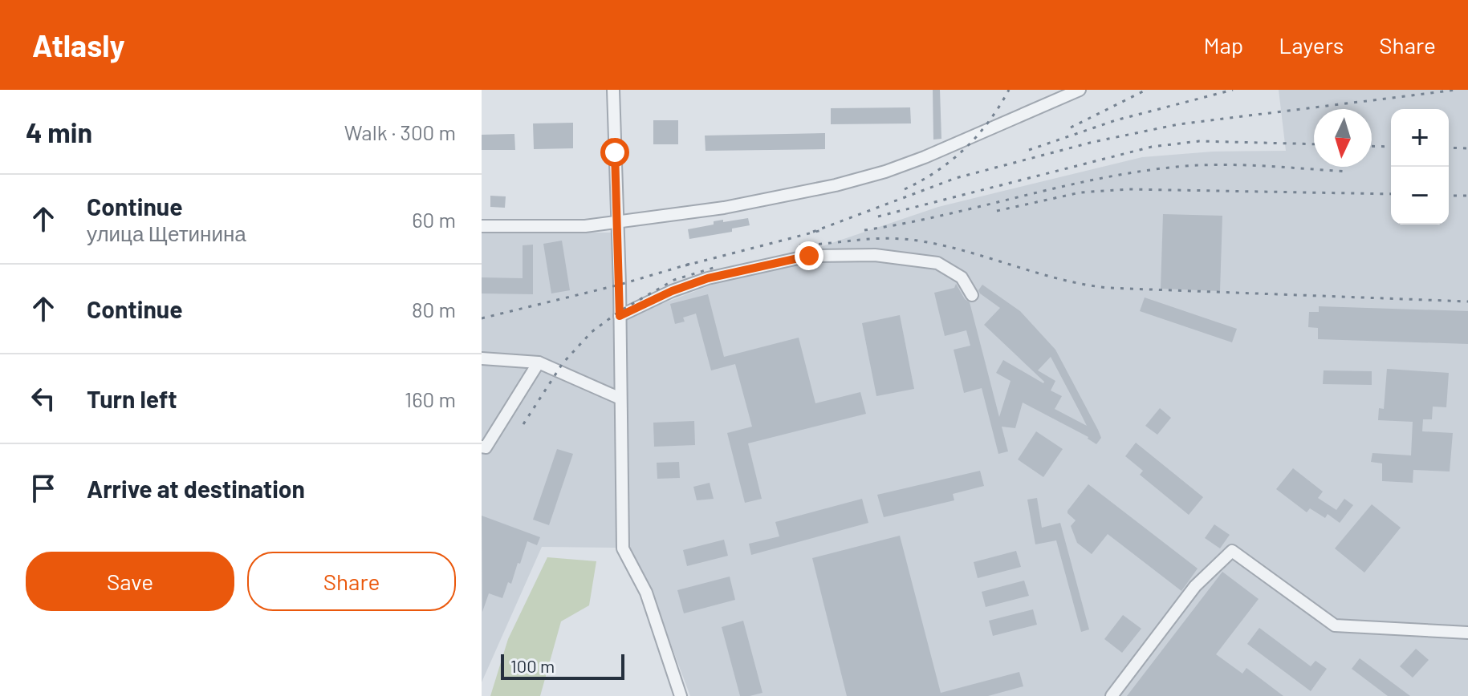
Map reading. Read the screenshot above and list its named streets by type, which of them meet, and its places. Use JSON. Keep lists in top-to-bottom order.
{
  "scale_bar": "100 m",
  "north": "bottom",
  "page": {
    "header": "Atlasly",
    "nav": ["Map", "Layers", "Share"],
    "heading": ["4 min", "Walk · 300 m"],
    "map_buttons": ["+", "−"],
    "list": [
      ["Continue", "улица Щетинина", "60 m"],
      ["Continue", "80 m"],
      ["Turn left", "160 m"],
      "Arrive at destination"
    ],
    "buttons": ["Save", "Share"],
    "scale": "100 m"
  }
}
